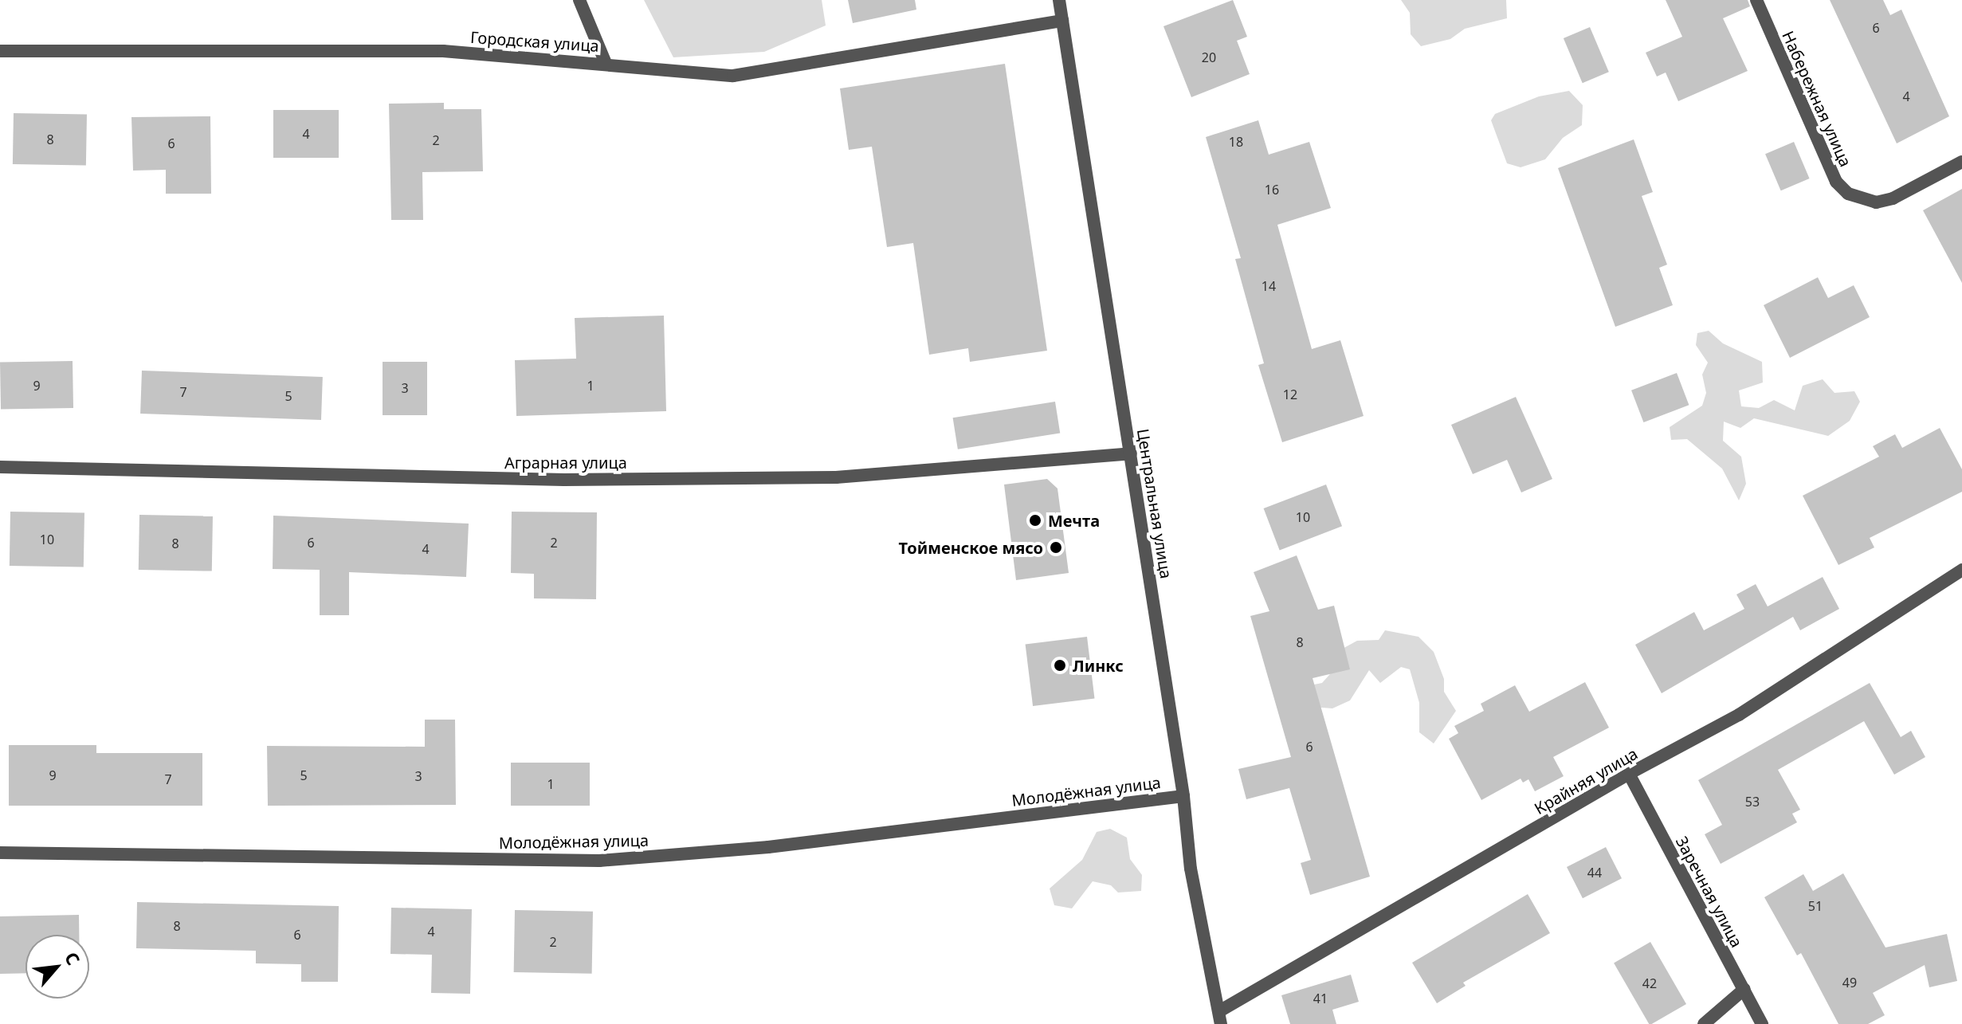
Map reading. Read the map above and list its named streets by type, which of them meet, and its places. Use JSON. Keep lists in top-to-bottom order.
{
  "streets": {
    "street": [
      "Городская улица",
      "Набережная улица",
      "Аграрная улица",
      "Центральная улица",
      "Крайняя улица",
      "Молодёжная улица",
      "Заречная улица"
    ]
  },
  "crossings": [
    ["Городская улица", "Центральная улица"],
    ["Аграрная улица", "Центральная улица"],
    ["Центральная улица", "Крайняя улица"],
    ["Центральная улица", "Молодёжная улица"],
    ["Крайняя улица", "Заречная улица"]
  ],
  "places": ["Мечта", "Тойменское мясо", "Линкс"],
  "house_numbers": [
    "6",
    "20",
    "4",
    "4",
    "8",
    "2",
    "18",
    "6",
    "16",
    "14",
    "9",
    "1",
    "3",
    "7",
    "12",
    "5",
    "10",
    "10",
    "6",
    "2",
    "8",
    "4",
    "8",
    "6",
    "9",
    "5",
    "3",
    "7",
    "1",
    "53",
    "44",
    "51",
    "8",
    "4",
    "6",
    "2",
    "49",
    "42",
    "41"
  ],
  "north": "top right"
}
